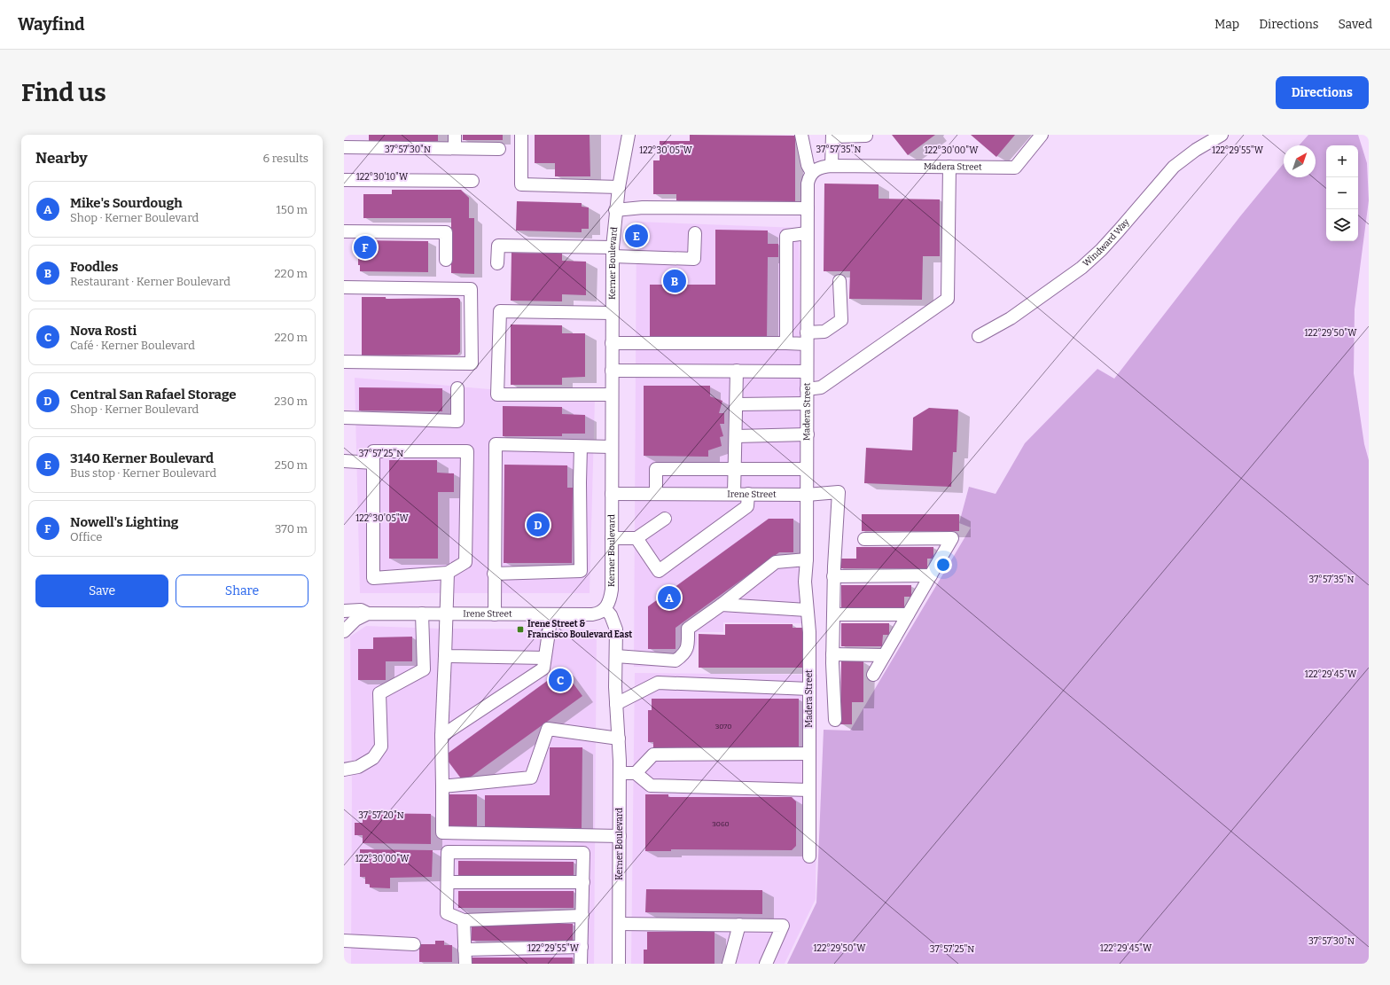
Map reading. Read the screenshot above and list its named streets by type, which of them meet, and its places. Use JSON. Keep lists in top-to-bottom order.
{
  "streets": {
    "street": [
      "Madera Street",
      "Windward Way",
      "Kerner Boulevard",
      "Irene Street"
    ]
  },
  "crossings": [
    ["Madera Street", "Irene Street"],
    ["Kerner Boulevard", "Irene Street"]
  ],
  "places": {
    "transit": ["Irene Street & Francisco Boulevard East"]
  },
  "house_numbers": ["3070", "3060"],
  "north": "top right",
  "page": {
    "header": "Wayfind",
    "nav": ["Map", "Directions", "Saved"],
    "buttons": [
      "Directions",
      ["Save", "Share"]
    ],
    "title": "Find us",
    "heading": ["Nearby", "6 results"],
    "map_buttons": ["+", "−"],
    "list": [
      {
        "mark": "A",
        "name": "Mike's Sourdough",
        "note": "Shop · Kerner Boulevard",
        "value": "150 m"
      },
      {
        "mark": "B",
        "name": "Foodles",
        "note": "Restaurant · Kerner Boulevard",
        "value": "220 m"
      },
      {
        "mark": "C",
        "name": "Nova Rosti",
        "note": "Café · Kerner Boulevard",
        "value": "220 m"
      },
      {
        "mark": "D",
        "name": "Central San Rafael Storage",
        "note": "Shop · Kerner Boulevard",
        "value": "230 m"
      },
      {
        "mark": "E",
        "name": "3140 Kerner Boulevard",
        "note": "Bus stop · Kerner Boulevard",
        "value": "250 m"
      },
      {
        "mark": "F",
        "name": "Nowell's Lighting",
        "note": "Office",
        "value": "370 m"
      }
    ],
    "pins": [
      "E",
      "F",
      "B",
      "D",
      "A",
      "C"
    ]
  },
  "coordinates": [
    "37°57'30\"N",
    "37°57'35\"N",
    "122°30'05\"W",
    "122°30'00\"W",
    "122°29'55\"W",
    "122°30'10\"W",
    "122°29'50\"W",
    "37°57'25\"N",
    "122°29'45\"W",
    "37°57'20\"N"
  ]
}
